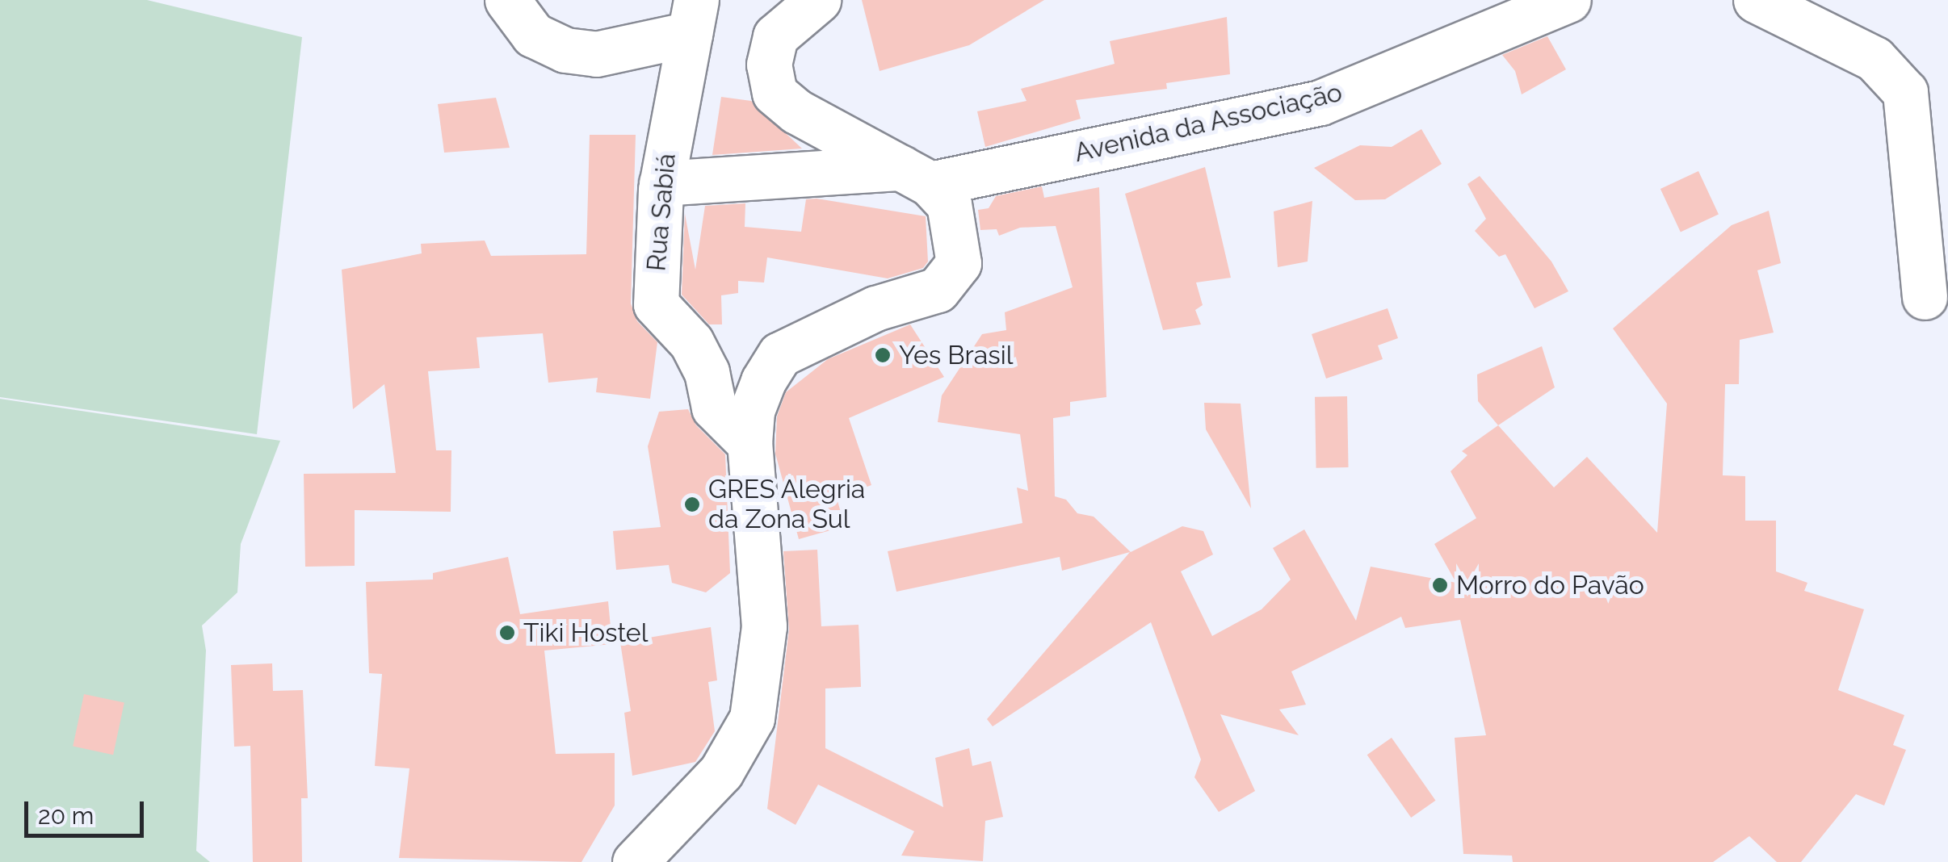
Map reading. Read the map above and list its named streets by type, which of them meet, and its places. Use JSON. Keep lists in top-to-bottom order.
{
  "streets": {
    "street": ["Avenida da Associação", "Rua Sabiá"]
  },
  "crossings": [
    ["Avenida da Associação", "Rua Sabiá"]
  ],
  "places": [
    "Yes Brasil",
    "GRES Alegria da Zona Sul",
    "Morro do Pavão",
    "Tiki Hostel"
  ],
  "scale_bar": "20 m"
}
